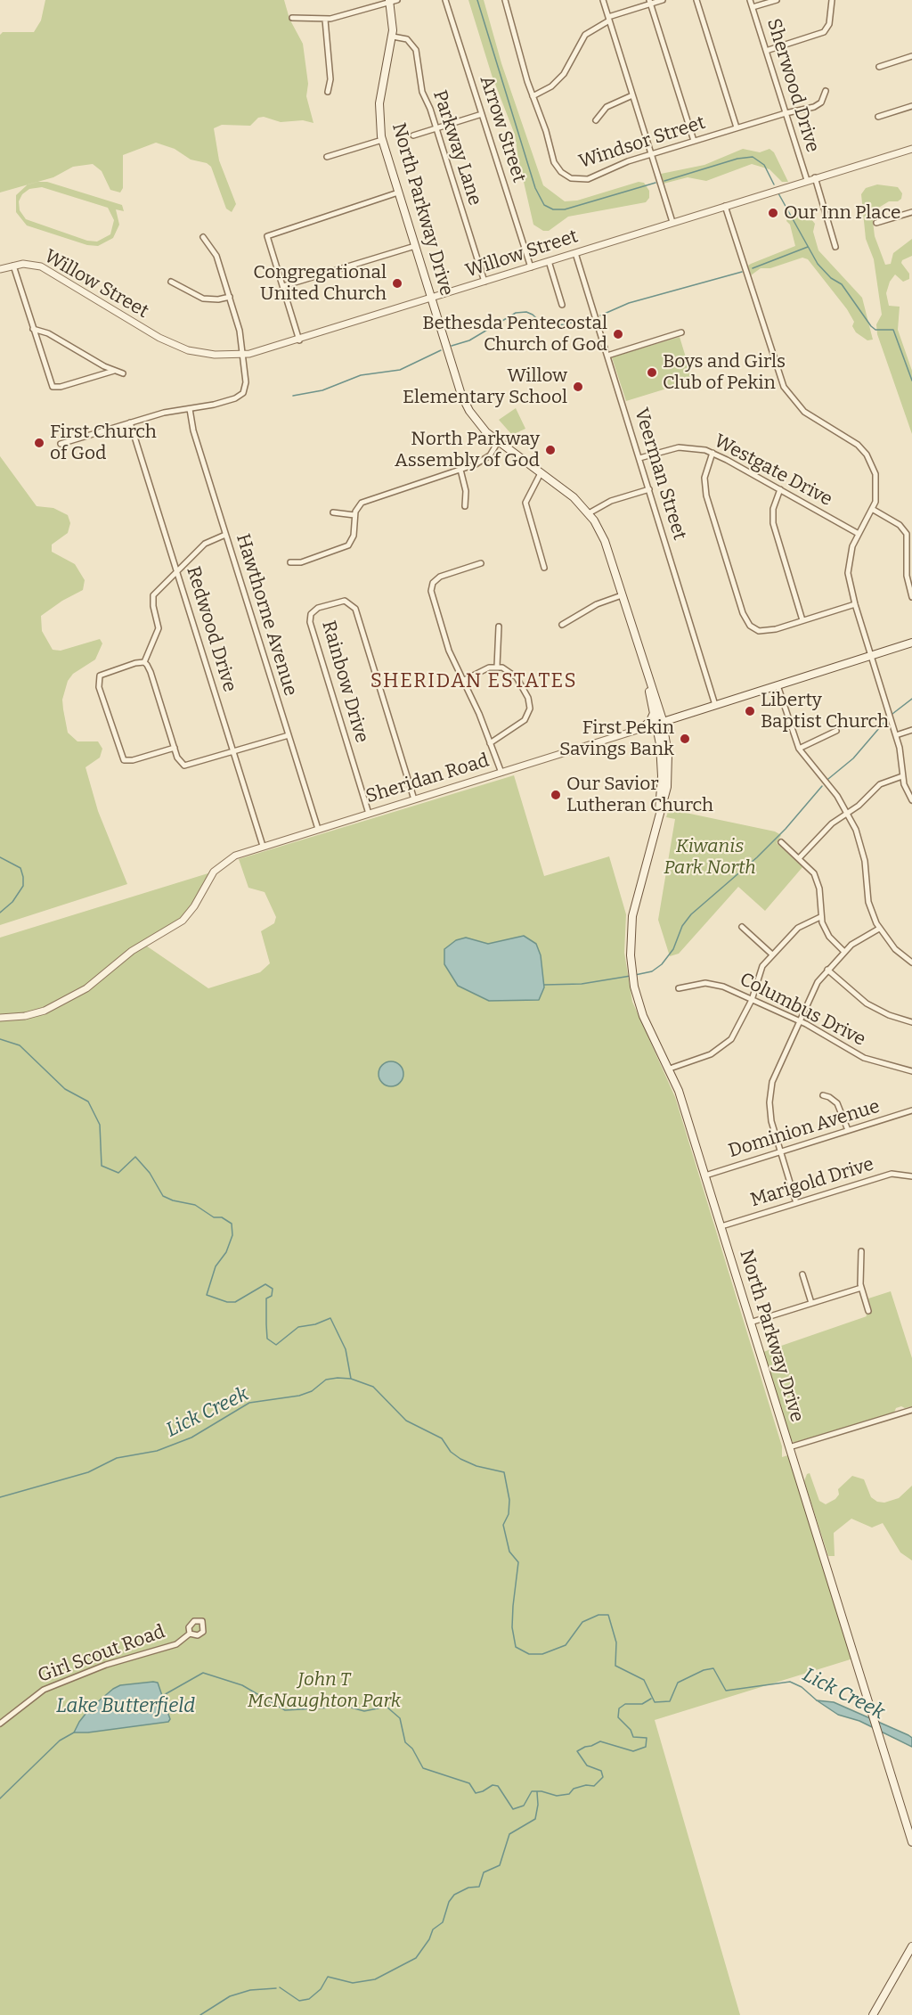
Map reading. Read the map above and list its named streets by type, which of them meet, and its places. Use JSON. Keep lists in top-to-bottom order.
{
  "streets": {
    "main road": ["North Parkway Drive", "Sheridan Road"],
    "street": [
      "Sherwood Drive",
      "Arrow Street",
      "Windsor Street",
      "Parkway Lane",
      "Willow Street",
      "Westgate Drive",
      "Veerman Street",
      "Hawthorne Avenue",
      "Redwood Drive",
      "Rainbow Drive",
      "Columbus Drive",
      "Dominion Avenue",
      "Marigold Drive",
      "Girl Scout Road"
    ]
  },
  "crossings": [
    ["Sherwood Drive", "Windsor Street"],
    ["Sherwood Drive", "Willow Street"],
    ["Arrow Street", "Willow Street"],
    ["Parkway Lane", "North Parkway Drive"],
    ["Parkway Lane", "Willow Street"],
    ["North Parkway Drive", "Willow Street"],
    ["North Parkway Drive", "Sheridan Road"],
    ["North Parkway Drive", "Dominion Avenue"],
    ["North Parkway Drive", "Marigold Drive"],
    ["Willow Street", "Veerman Street"],
    ["Westgate Drive", "Veerman Street"],
    ["Veerman Street", "Sheridan Road"],
    ["Hawthorne Avenue", "Sheridan Road"],
    ["Redwood Drive", "Sheridan Road"],
    ["Rainbow Drive", "Sheridan Road"]
  ],
  "districts": ["SHERIDAN ESTATES"],
  "water": ["Lick Creek", "Lake Butterfield"],
  "parks": ["Kiwanis Park North", "John T McNaughton Park"],
  "places": [
    "Our Inn Place",
    "Congregational United Church",
    "Bethesda Pentecostal Church of God",
    "Boys and Girls Club of Pekin",
    "Willow Elementary School",
    "First Church of God",
    "North Parkway Assembly of God",
    "Liberty Baptist Church",
    "First Pekin Savings Bank",
    "Our Savior Lutheran Church"
  ]
}
